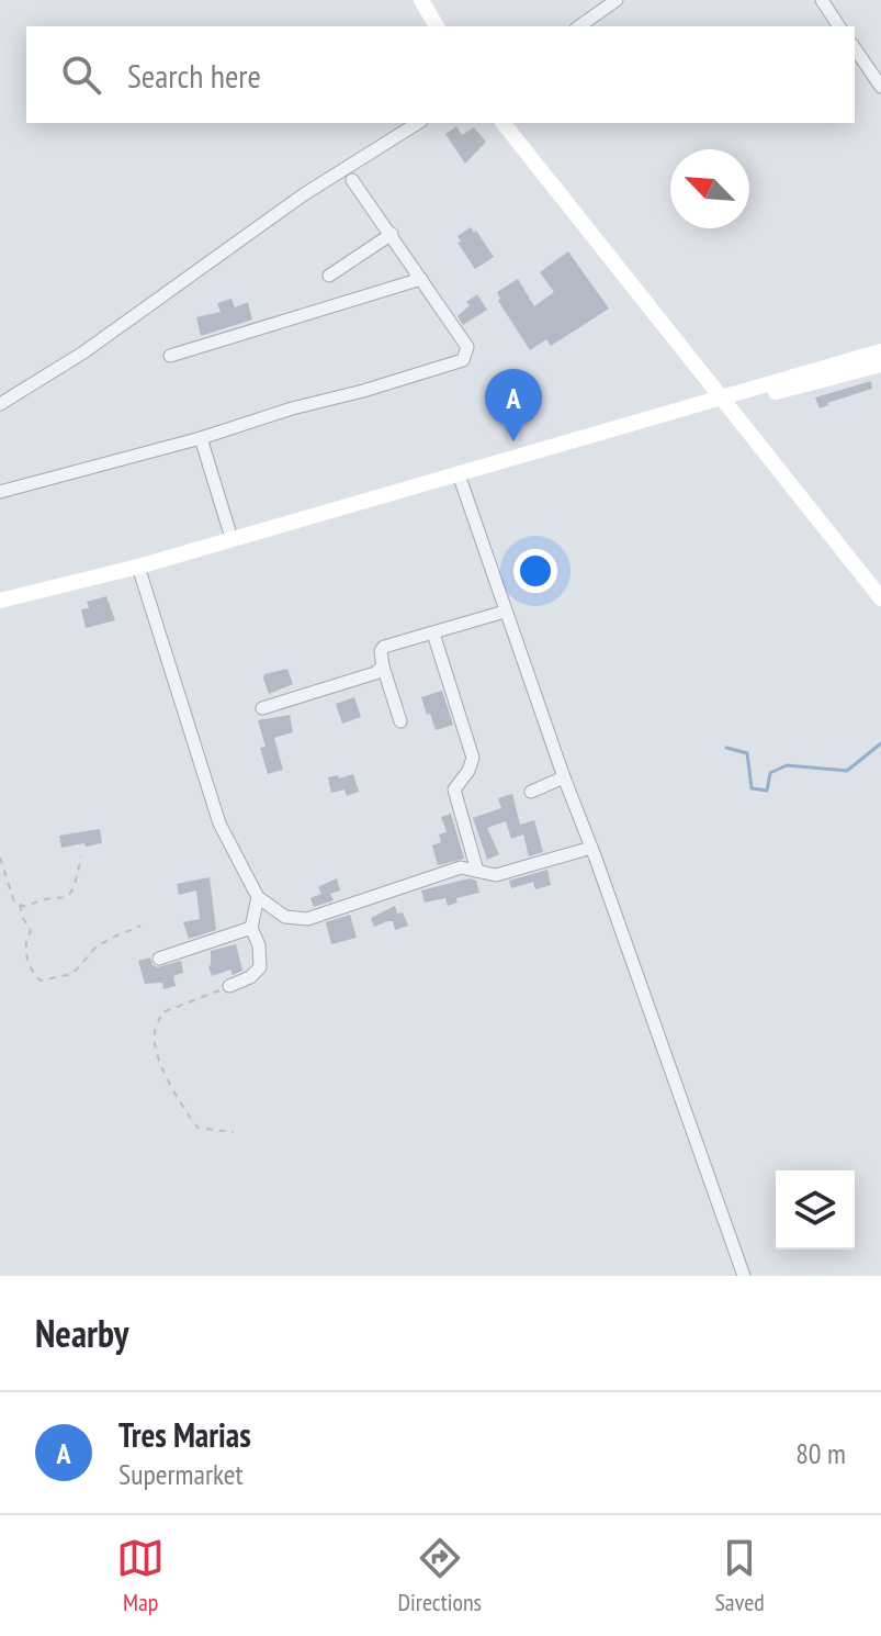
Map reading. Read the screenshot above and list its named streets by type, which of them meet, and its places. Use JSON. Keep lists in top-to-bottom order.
{
  "north": "top left",
  "page": {
    "search": "Search here",
    "pins": "A",
    "heading": "Nearby",
    "list": [
      {
        "mark": "A",
        "name": "Tres Marias",
        "note": "Supermarket",
        "value": "80 m"
      }
    ],
    "nav": ["Map", "Directions", "Saved"]
  }
}
